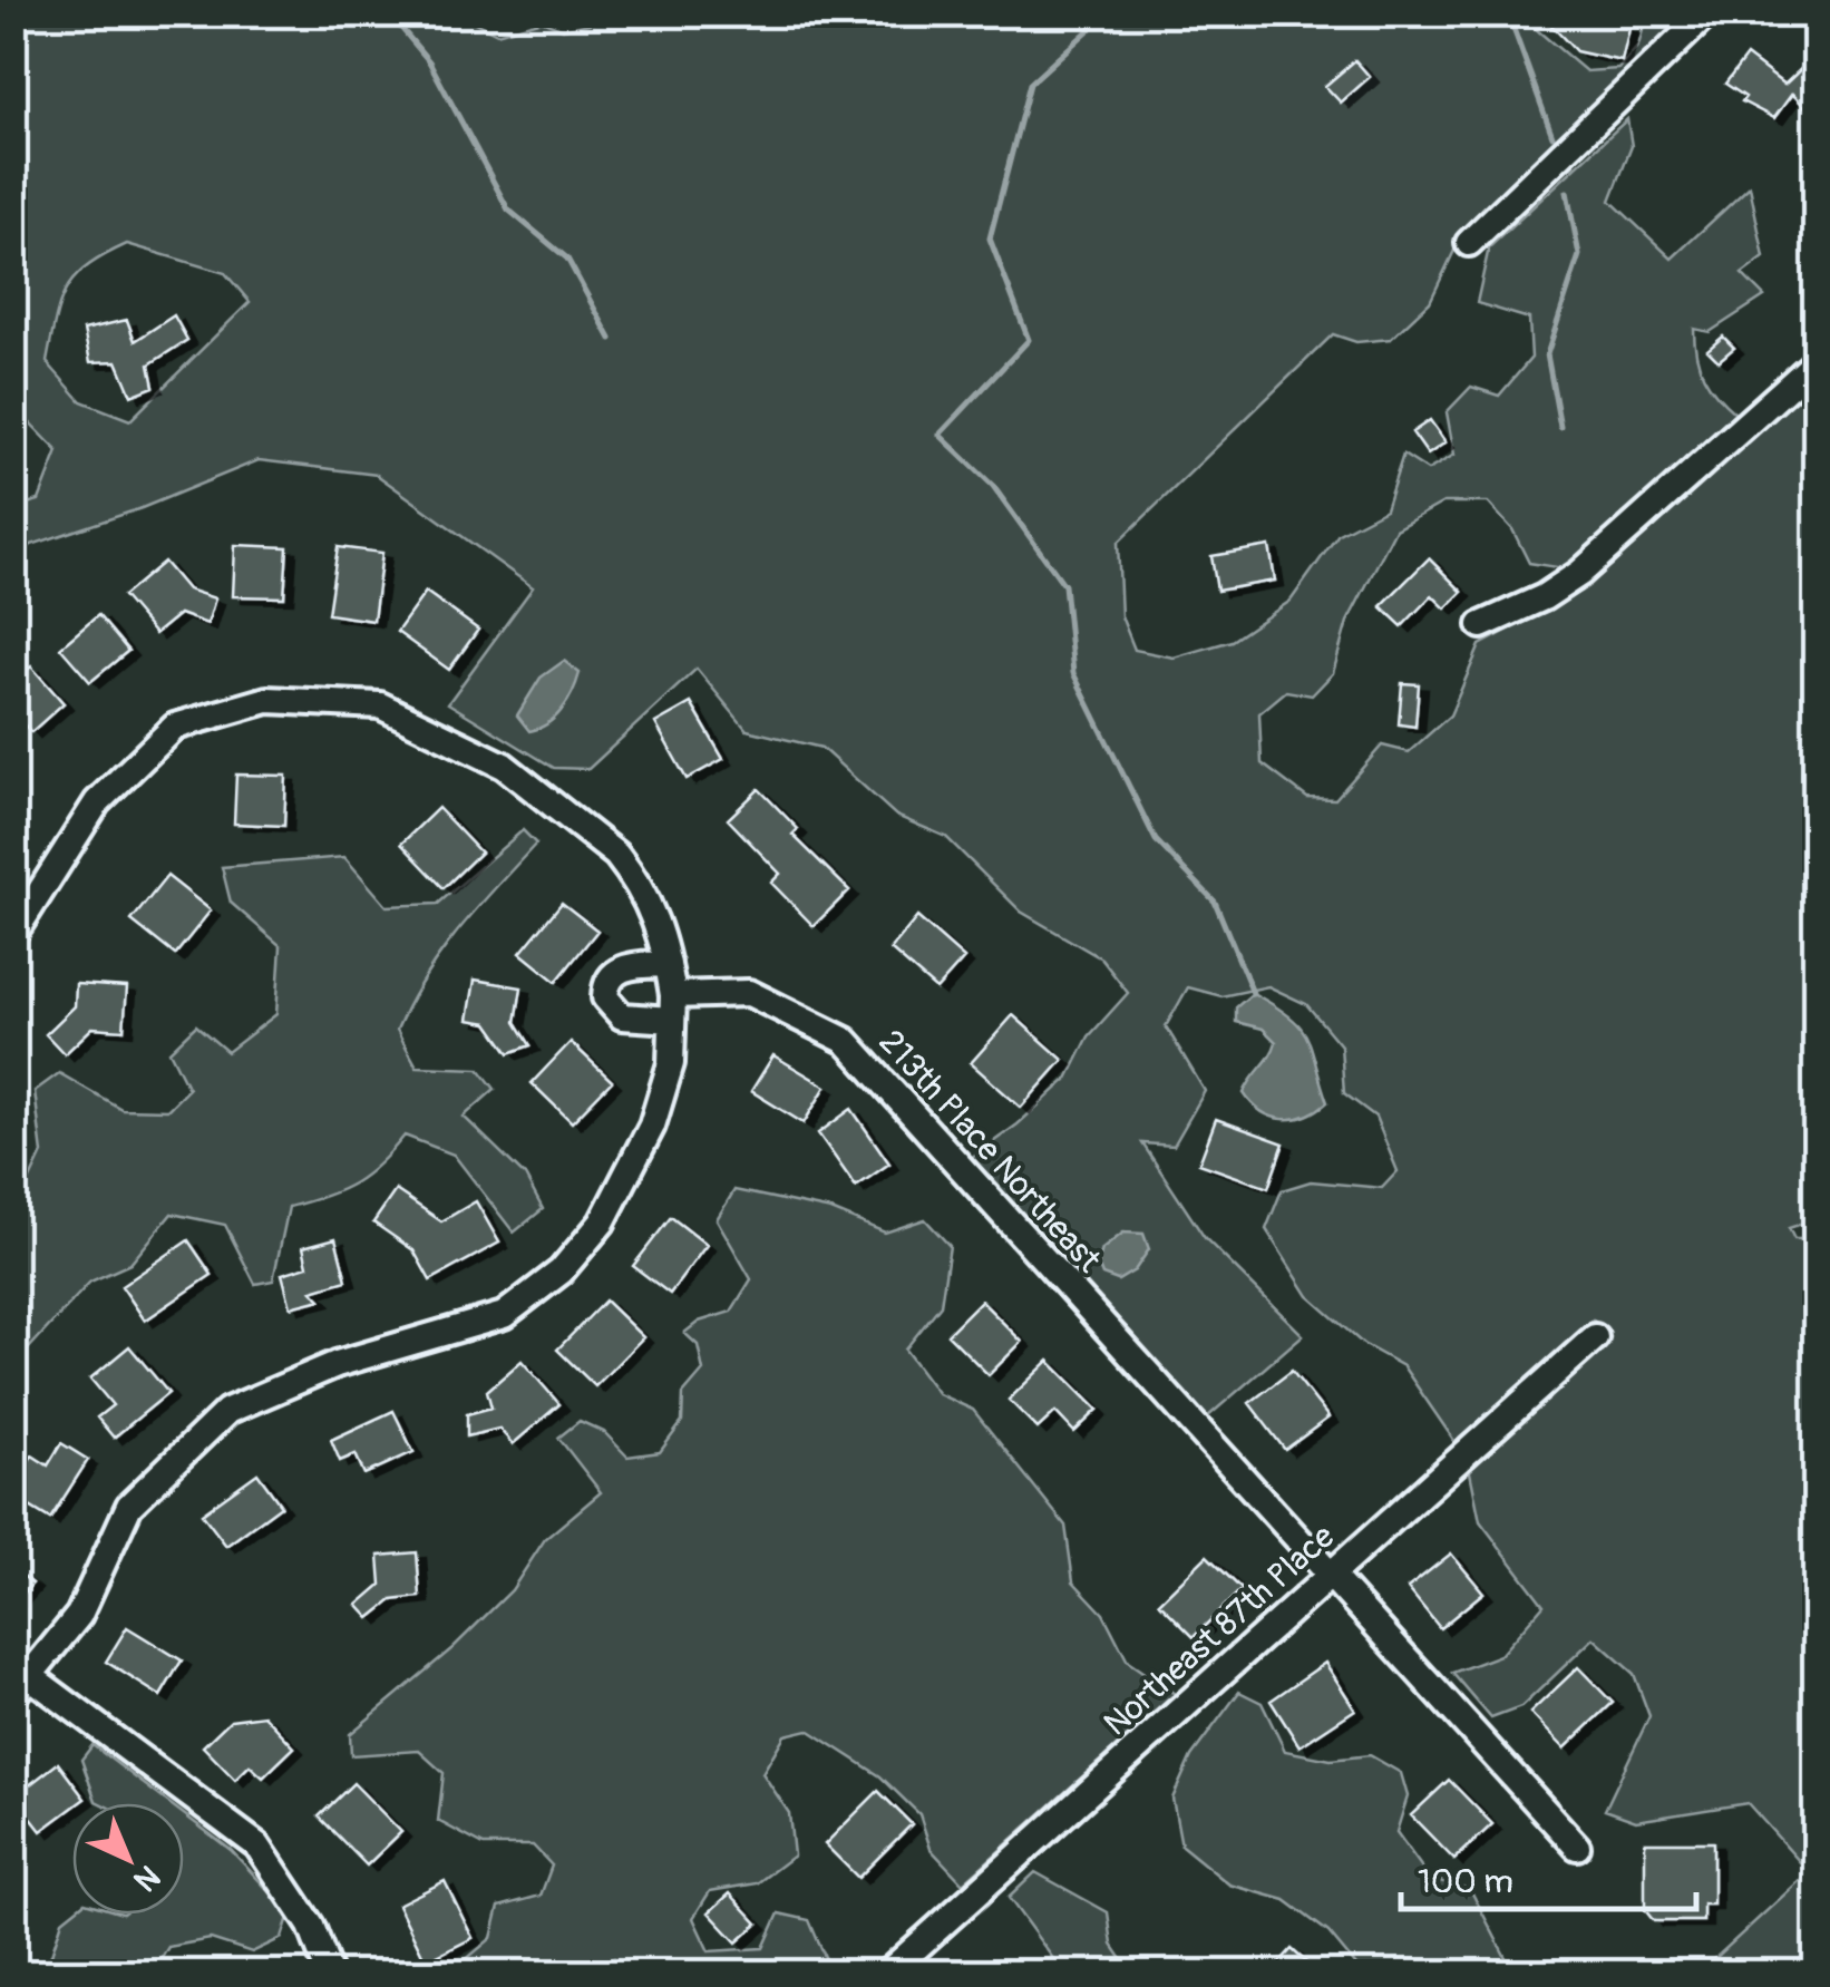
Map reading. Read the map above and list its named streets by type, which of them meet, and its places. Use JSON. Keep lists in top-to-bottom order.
{
  "streets": {
    "street": ["213th Place Northeast", "Northeast 87th Place"]
  },
  "crossings": [
    ["213th Place Northeast", "Northeast 87th Place"]
  ],
  "scale_bar": "100 m",
  "north": "bottom right"
}
